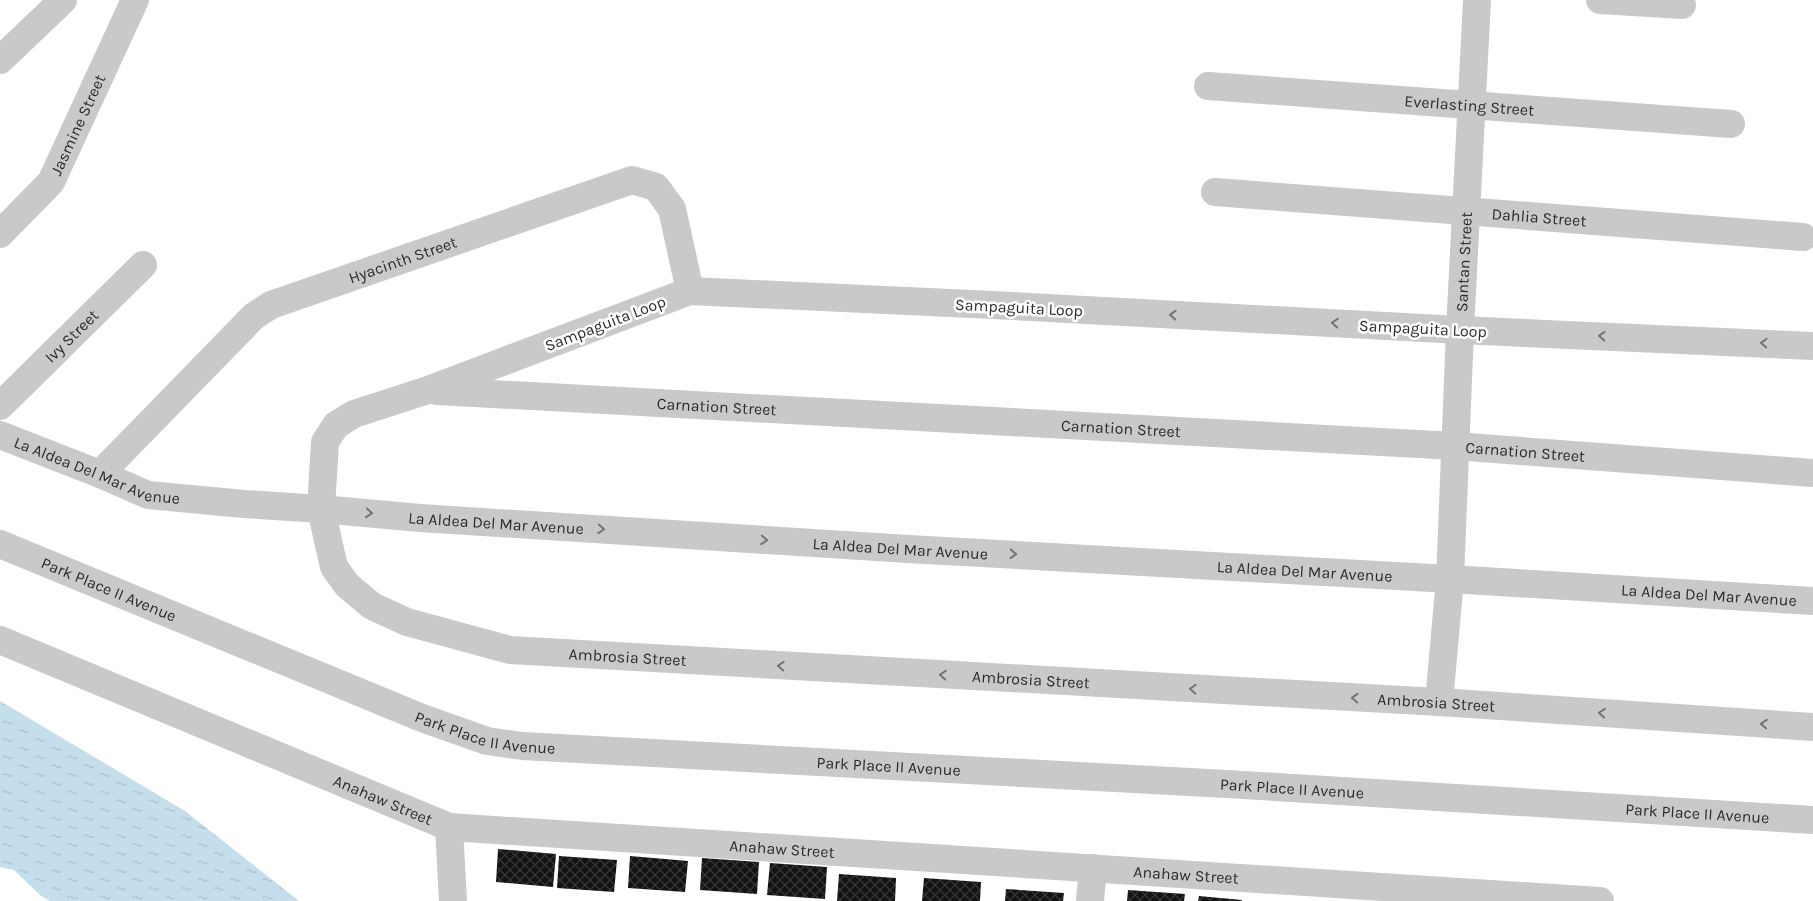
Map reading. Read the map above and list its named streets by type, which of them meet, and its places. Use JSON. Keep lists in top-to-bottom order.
{
  "streets": {
    "street": [
      "Everlasting Street",
      "Jasmine Street",
      "Dahlia Street",
      "Hyacinth Street",
      "Santan Street",
      "Sampaguita Loop",
      "Ivy Street",
      "Carnation Street",
      "La Aldea Del Mar Avenue",
      "Park Place II Avenue",
      "Ambrosia Street",
      "Anahaw Street"
    ]
  },
  "crossings": [
    ["Everlasting Street", "Santan Street"],
    ["Dahlia Street", "Santan Street"],
    ["Hyacinth Street", "Sampaguita Loop"],
    ["Hyacinth Street", "La Aldea Del Mar Avenue"],
    ["Santan Street", "Sampaguita Loop"],
    ["Santan Street", "Carnation Street"],
    ["Santan Street", "La Aldea Del Mar Avenue"],
    ["Santan Street", "Ambrosia Street"],
    ["Sampaguita Loop", "Carnation Street"],
    ["Sampaguita Loop", "La Aldea Del Mar Avenue"],
    ["Sampaguita Loop", "Ambrosia Street"],
    ["La Aldea Del Mar Avenue", "Ambrosia Street"]
  ],
  "one_way": ["Sampaguita Loop", "La Aldea Del Mar Avenue", "Ambrosia Street"]
}
